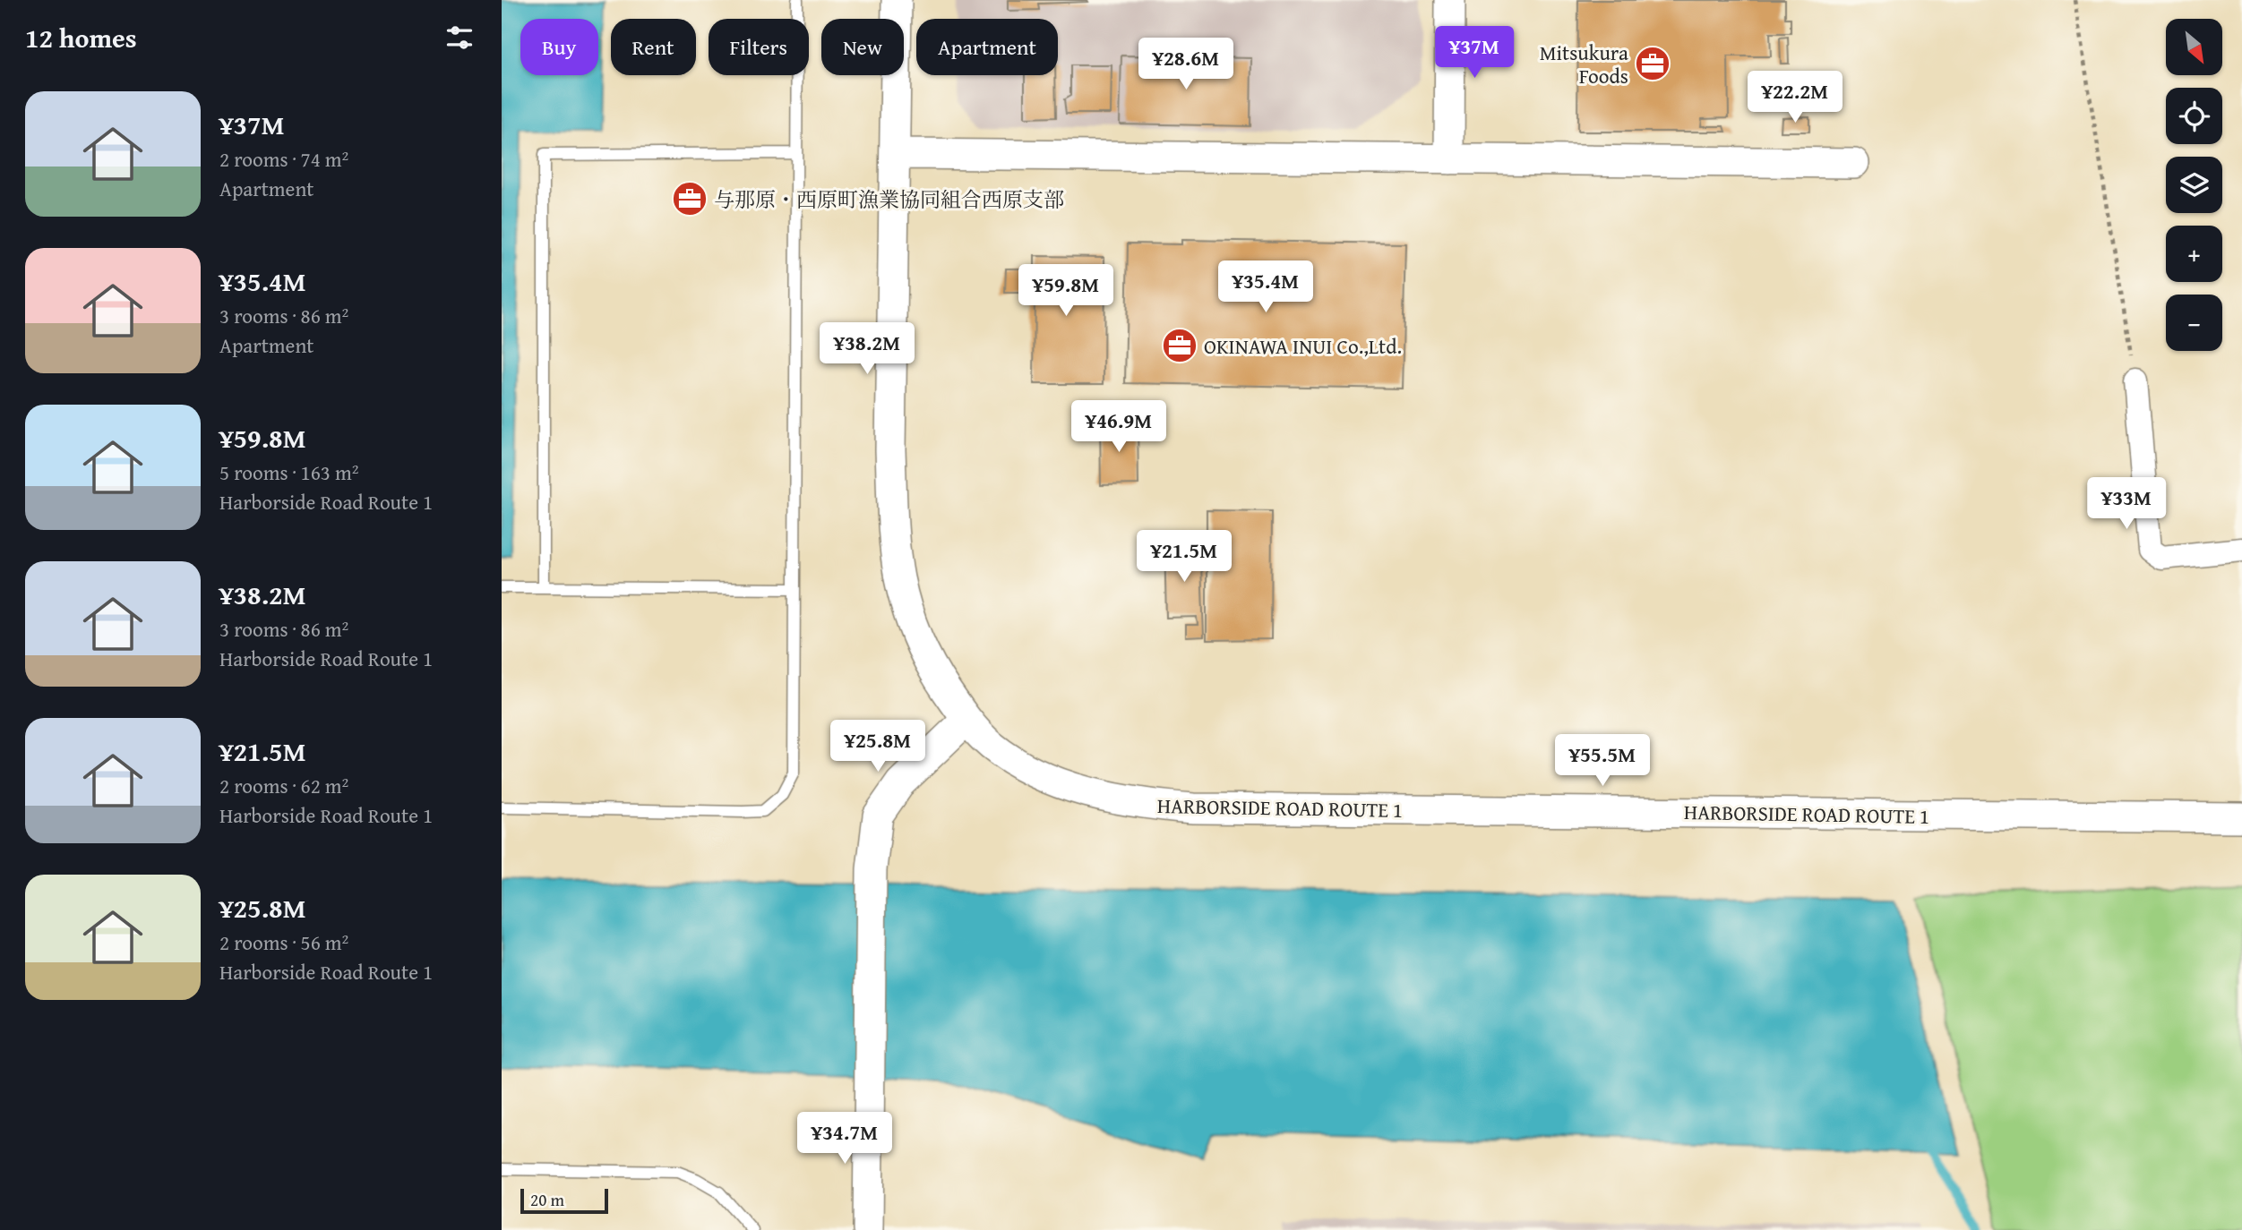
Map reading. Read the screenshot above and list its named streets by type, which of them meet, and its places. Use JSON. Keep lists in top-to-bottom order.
{
  "streets": {
    "street": ["HARBORSIDE ROAD ROUTE 1"]
  },
  "places": {
    "office": ["Mitsukura Foods", "与那原・西原町漁業協同組合西原支部", "OKINAWA INUI Co.,Ltd."]
  },
  "scale_bar": "20 m",
  "north": "bottom right",
  "page": {
    "heading": "12 homes",
    "map_buttons": ["+", "−"],
    "chip": [
      "Buy",
      "Rent",
      "Filters",
      "New",
      "Apartment"
    ],
    "price": [
      "¥37M",
      "¥28.6M",
      "¥22.2M",
      "¥35.4M",
      "¥59.8M",
      "¥38.2M",
      "¥46.9M",
      "¥33M",
      "¥21.5M",
      "¥25.8M",
      "¥55.5M",
      "¥34.7M"
    ],
    "list": [
      {
        "name": "¥37M",
        "note": "2 rooms · 74 m² · Apartment"
      },
      {
        "name": "¥35.4M",
        "note": "3 rooms · 86 m² · Apartment"
      },
      {
        "name": "¥59.8M",
        "note": "5 rooms · 163 m² · Harborside Road Route 1"
      },
      {
        "name": "¥38.2M",
        "note": "3 rooms · 86 m² · Harborside Road Route 1"
      },
      {
        "name": "¥21.5M",
        "note": "2 rooms · 62 m² · Harborside Road Route 1"
      },
      {
        "name": "¥25.8M",
        "note": "2 rooms · 56 m² · Harborside Road Route 1"
      }
    ],
    "scale": "20 m"
  }
}
